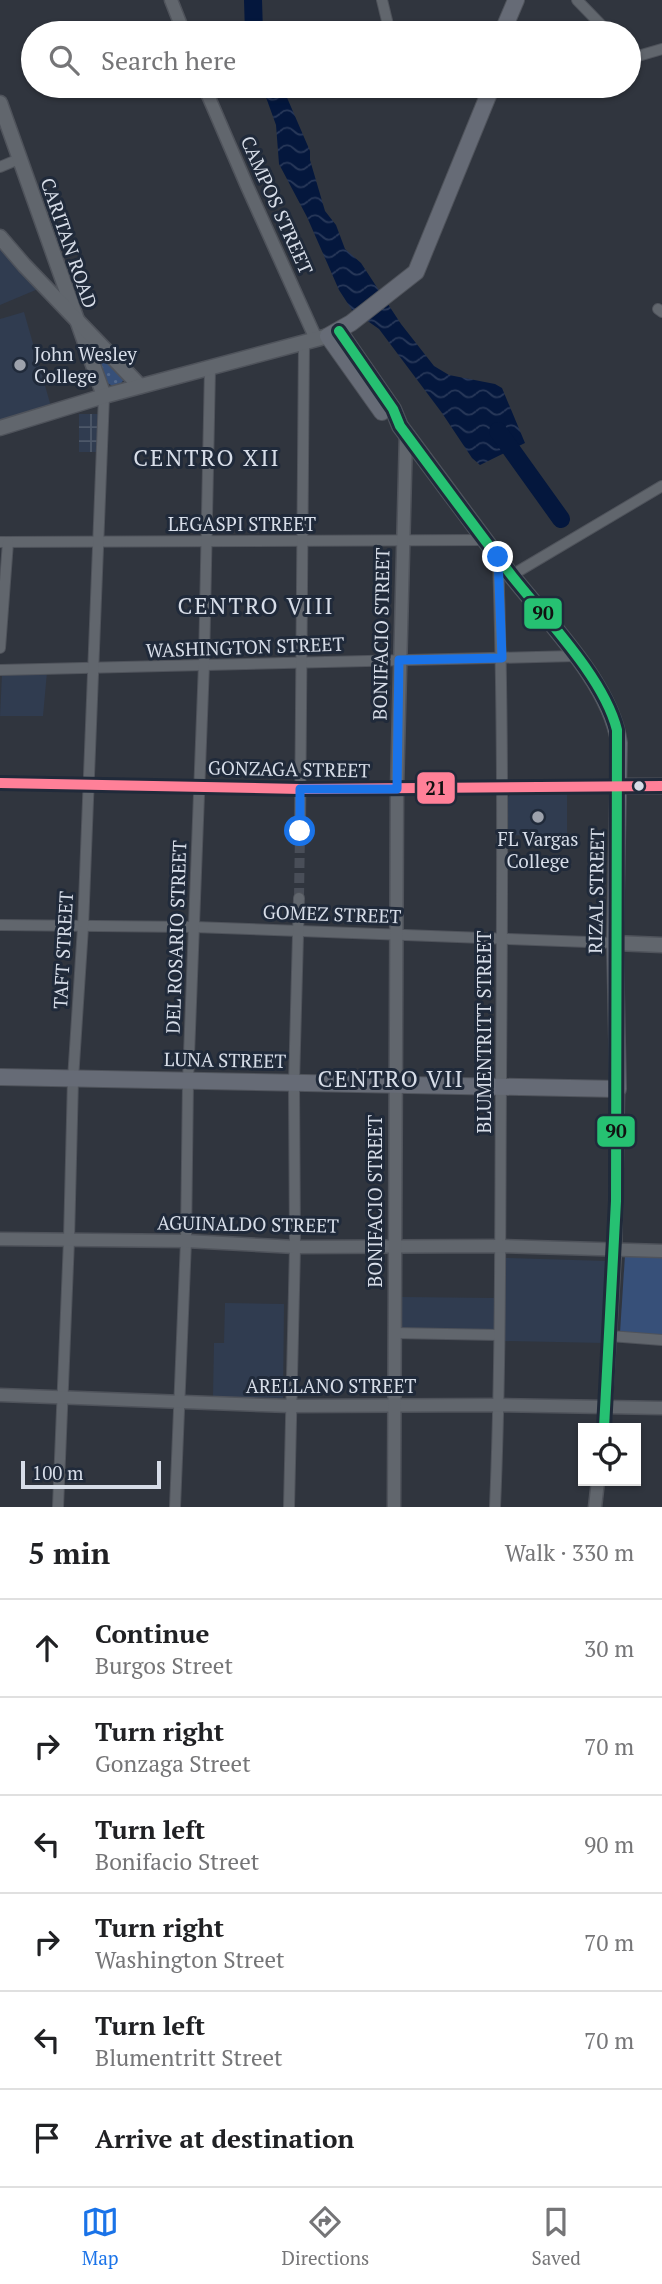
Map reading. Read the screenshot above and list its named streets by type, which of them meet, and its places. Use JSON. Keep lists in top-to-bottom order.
{
  "streets": {
    "main road": [
      "CARITAN ROAD",
      "GONZAGA STREET",
      "RIZAL STREET",
      "GOMEZ STREET",
      "LUNA STREET"
    ],
    "street": [
      "CAMPOS STREET",
      "LEGASPI STREET",
      "BONIFACIO STREET",
      "WASHINGTON STREET",
      "DEL ROSARIO STREET",
      "TAFT STREET",
      "BLUMENTRITT STREET",
      "AGUINALDO STREET",
      "ARELLANO STREET"
    ]
  },
  "crossings": [
    ["CAMPOS STREET", "RIZAL STREET"],
    ["CARITAN ROAD", "TAFT STREET"],
    ["LEGASPI STREET", "BONIFACIO STREET"],
    ["LEGASPI STREET", "RIZAL STREET"],
    ["LEGASPI STREET", "DEL ROSARIO STREET"],
    ["LEGASPI STREET", "TAFT STREET"],
    ["BONIFACIO STREET", "WASHINGTON STREET"],
    ["BONIFACIO STREET", "GONZAGA STREET"],
    ["BONIFACIO STREET", "RIZAL STREET"],
    ["BONIFACIO STREET", "GOMEZ STREET"],
    ["BONIFACIO STREET", "LUNA STREET"],
    ["BONIFACIO STREET", "AGUINALDO STREET"],
    ["BONIFACIO STREET", "ARELLANO STREET"],
    ["WASHINGTON STREET", "RIZAL STREET"],
    ["WASHINGTON STREET", "DEL ROSARIO STREET"],
    ["WASHINGTON STREET", "TAFT STREET"],
    ["WASHINGTON STREET", "BLUMENTRITT STREET"],
    ["GONZAGA STREET", "RIZAL STREET"],
    ["GONZAGA STREET", "DEL ROSARIO STREET"],
    ["GONZAGA STREET", "TAFT STREET"],
    ["GONZAGA STREET", "BLUMENTRITT STREET"],
    ["RIZAL STREET", "GOMEZ STREET"],
    ["RIZAL STREET", "BLUMENTRITT STREET"],
    ["RIZAL STREET", "LUNA STREET"],
    ["RIZAL STREET", "AGUINALDO STREET"],
    ["RIZAL STREET", "ARELLANO STREET"],
    ["GOMEZ STREET", "DEL ROSARIO STREET"],
    ["GOMEZ STREET", "TAFT STREET"],
    ["GOMEZ STREET", "BLUMENTRITT STREET"],
    ["DEL ROSARIO STREET", "LUNA STREET"],
    ["DEL ROSARIO STREET", "AGUINALDO STREET"],
    ["DEL ROSARIO STREET", "ARELLANO STREET"],
    ["TAFT STREET", "LUNA STREET"],
    ["TAFT STREET", "AGUINALDO STREET"],
    ["TAFT STREET", "ARELLANO STREET"],
    ["BLUMENTRITT STREET", "LUNA STREET"],
    ["BLUMENTRITT STREET", "AGUINALDO STREET"],
    ["BLUMENTRITT STREET", "ARELLANO STREET"]
  ],
  "districts": ["CENTRO XII", "CENTRO VIII", "CENTRO VII"],
  "places": ["John Wesley College", "FL Vargas College"],
  "lines": ["transit line 90", "transit line 21"],
  "scale_bar": "100 m",
  "page": {
    "search": "Search here",
    "scale": "100 m",
    "heading": ["5 min", "Walk · 330 m"],
    "list": [
      ["Continue", "Burgos Street", "30 m"],
      ["Turn right", "Gonzaga Street", "70 m"],
      ["Turn left", "Bonifacio Street", "90 m"],
      ["Turn right", "Washington Street", "70 m"],
      ["Turn left", "Blumentritt Street", "70 m"],
      "Arrive at destination"
    ],
    "nav": ["Map", "Directions", "Saved"]
  }
}
